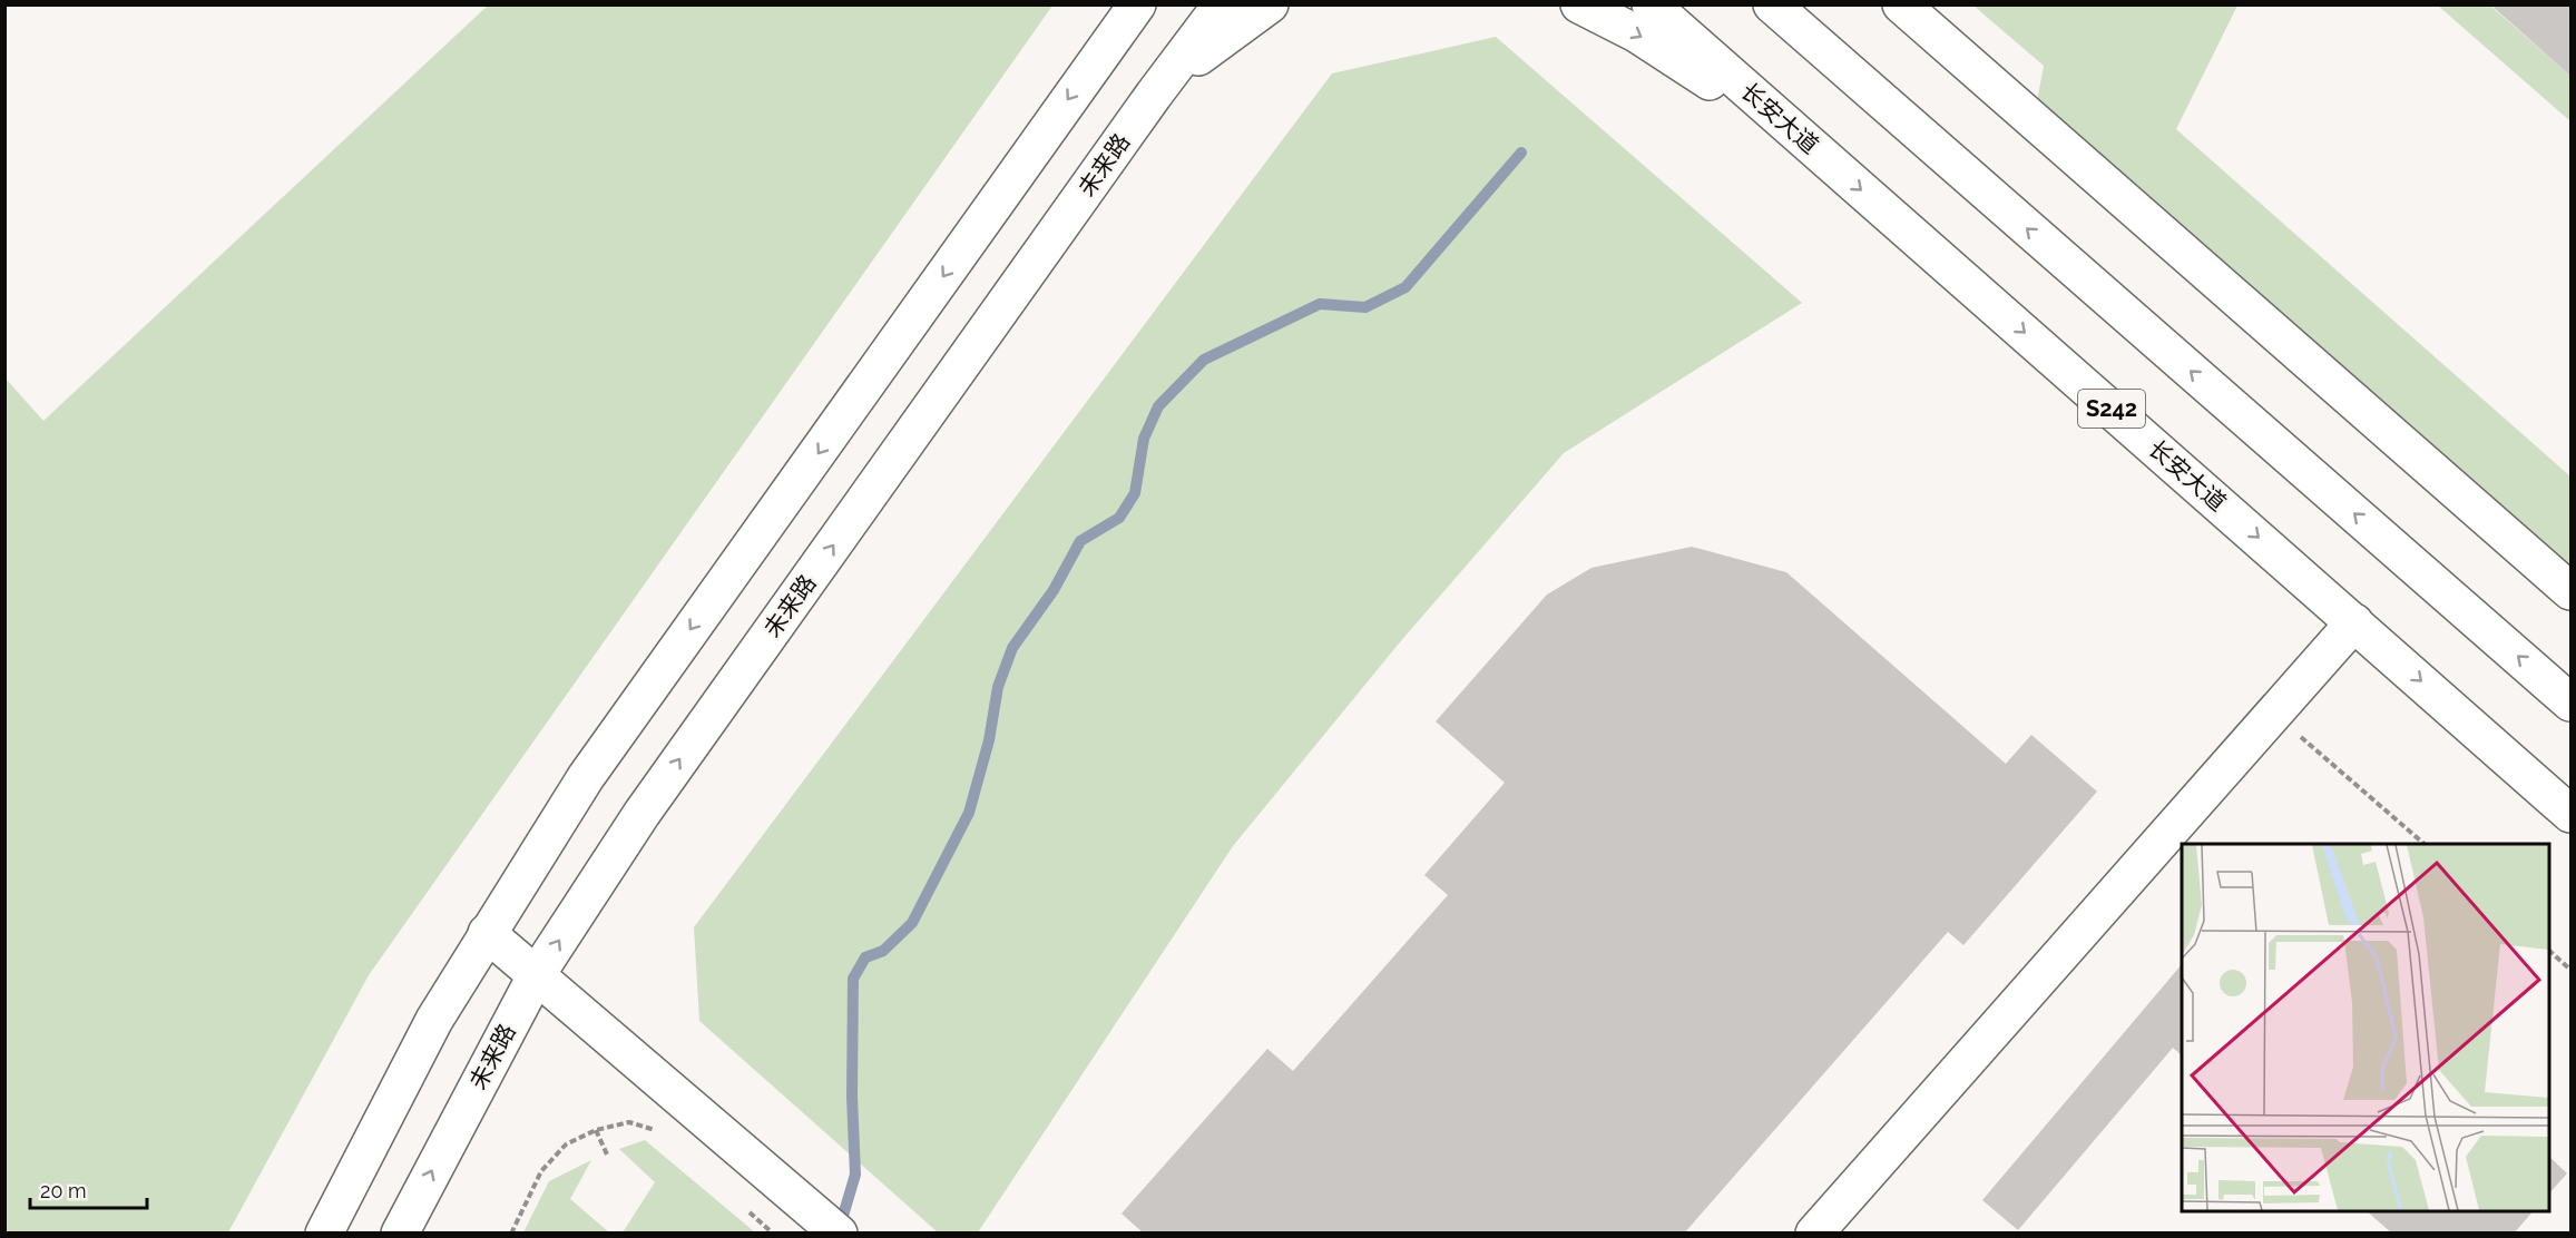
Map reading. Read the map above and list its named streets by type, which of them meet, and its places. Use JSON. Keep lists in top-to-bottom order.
{
  "streets": {
    "main road": ["长安大道", "未来路", "S242"]
  },
  "scale_bar": "20 m"
}
